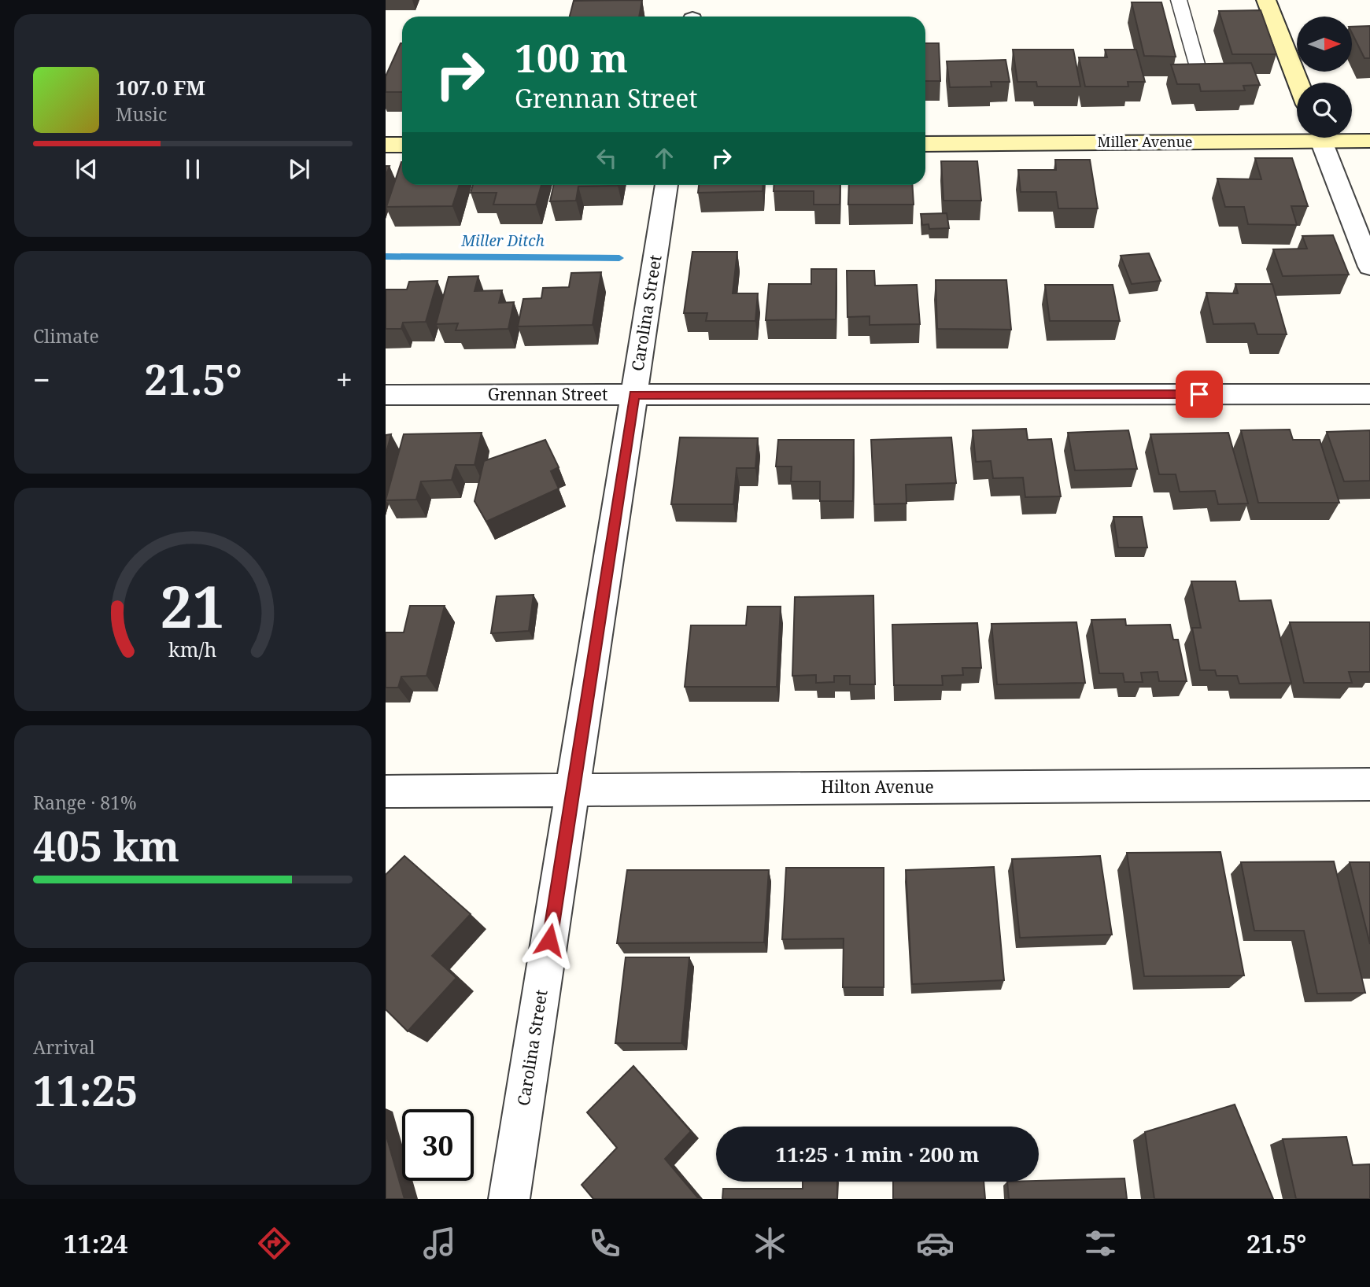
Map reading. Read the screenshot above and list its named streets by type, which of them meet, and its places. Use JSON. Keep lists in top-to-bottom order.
{
  "streets": {
    "street": [
      "Miller Avenue",
      "Carolina Street",
      "Grennan Street",
      "Hilton Avenue"
    ]
  },
  "crossings": [
    ["Carolina Street", "Grennan Street"],
    ["Carolina Street", "Hilton Avenue"]
  ],
  "water": ["Miller Ditch"],
  "north": "right",
  "page": {
    "turn": ["100 m", "Grennan Street"],
    "song": ["107.0 FM", "Music"],
    "tile": [
      "Climate",
      ["Range · 81%", "405 km"],
      ["Arrival", "11:25"]
    ],
    "heat": ["−", "21.5°", "+"],
    "limit": "30",
    "trip": "11:25 · 1 min · 200 m",
    "tabs": ["11:24", "21.5°"],
    "gauge": ["21", "km/h"]
  }
}
